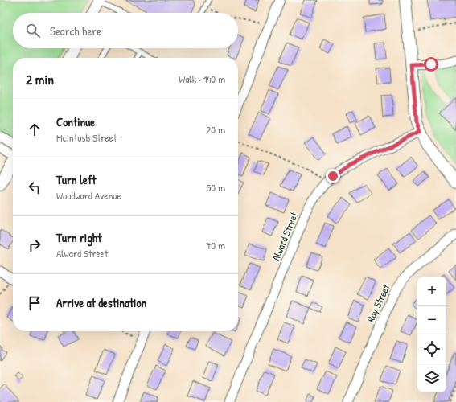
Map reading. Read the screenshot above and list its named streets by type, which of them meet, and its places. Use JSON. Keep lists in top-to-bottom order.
{
  "streets": {
    "street": ["Alward Street", "Ray Street"]
  },
  "page": {
    "search": "Search here",
    "heading": ["2 min", "Walk · 140 m"],
    "list": [
      ["Continue", "McIntosh Street", "20 m"],
      ["Turn left", "Woodward Avenue", "50 m"],
      ["Turn right", "Alward Street", "70 m"],
      "Arrive at destination"
    ],
    "map_buttons": ["+", "−"]
  }
}
